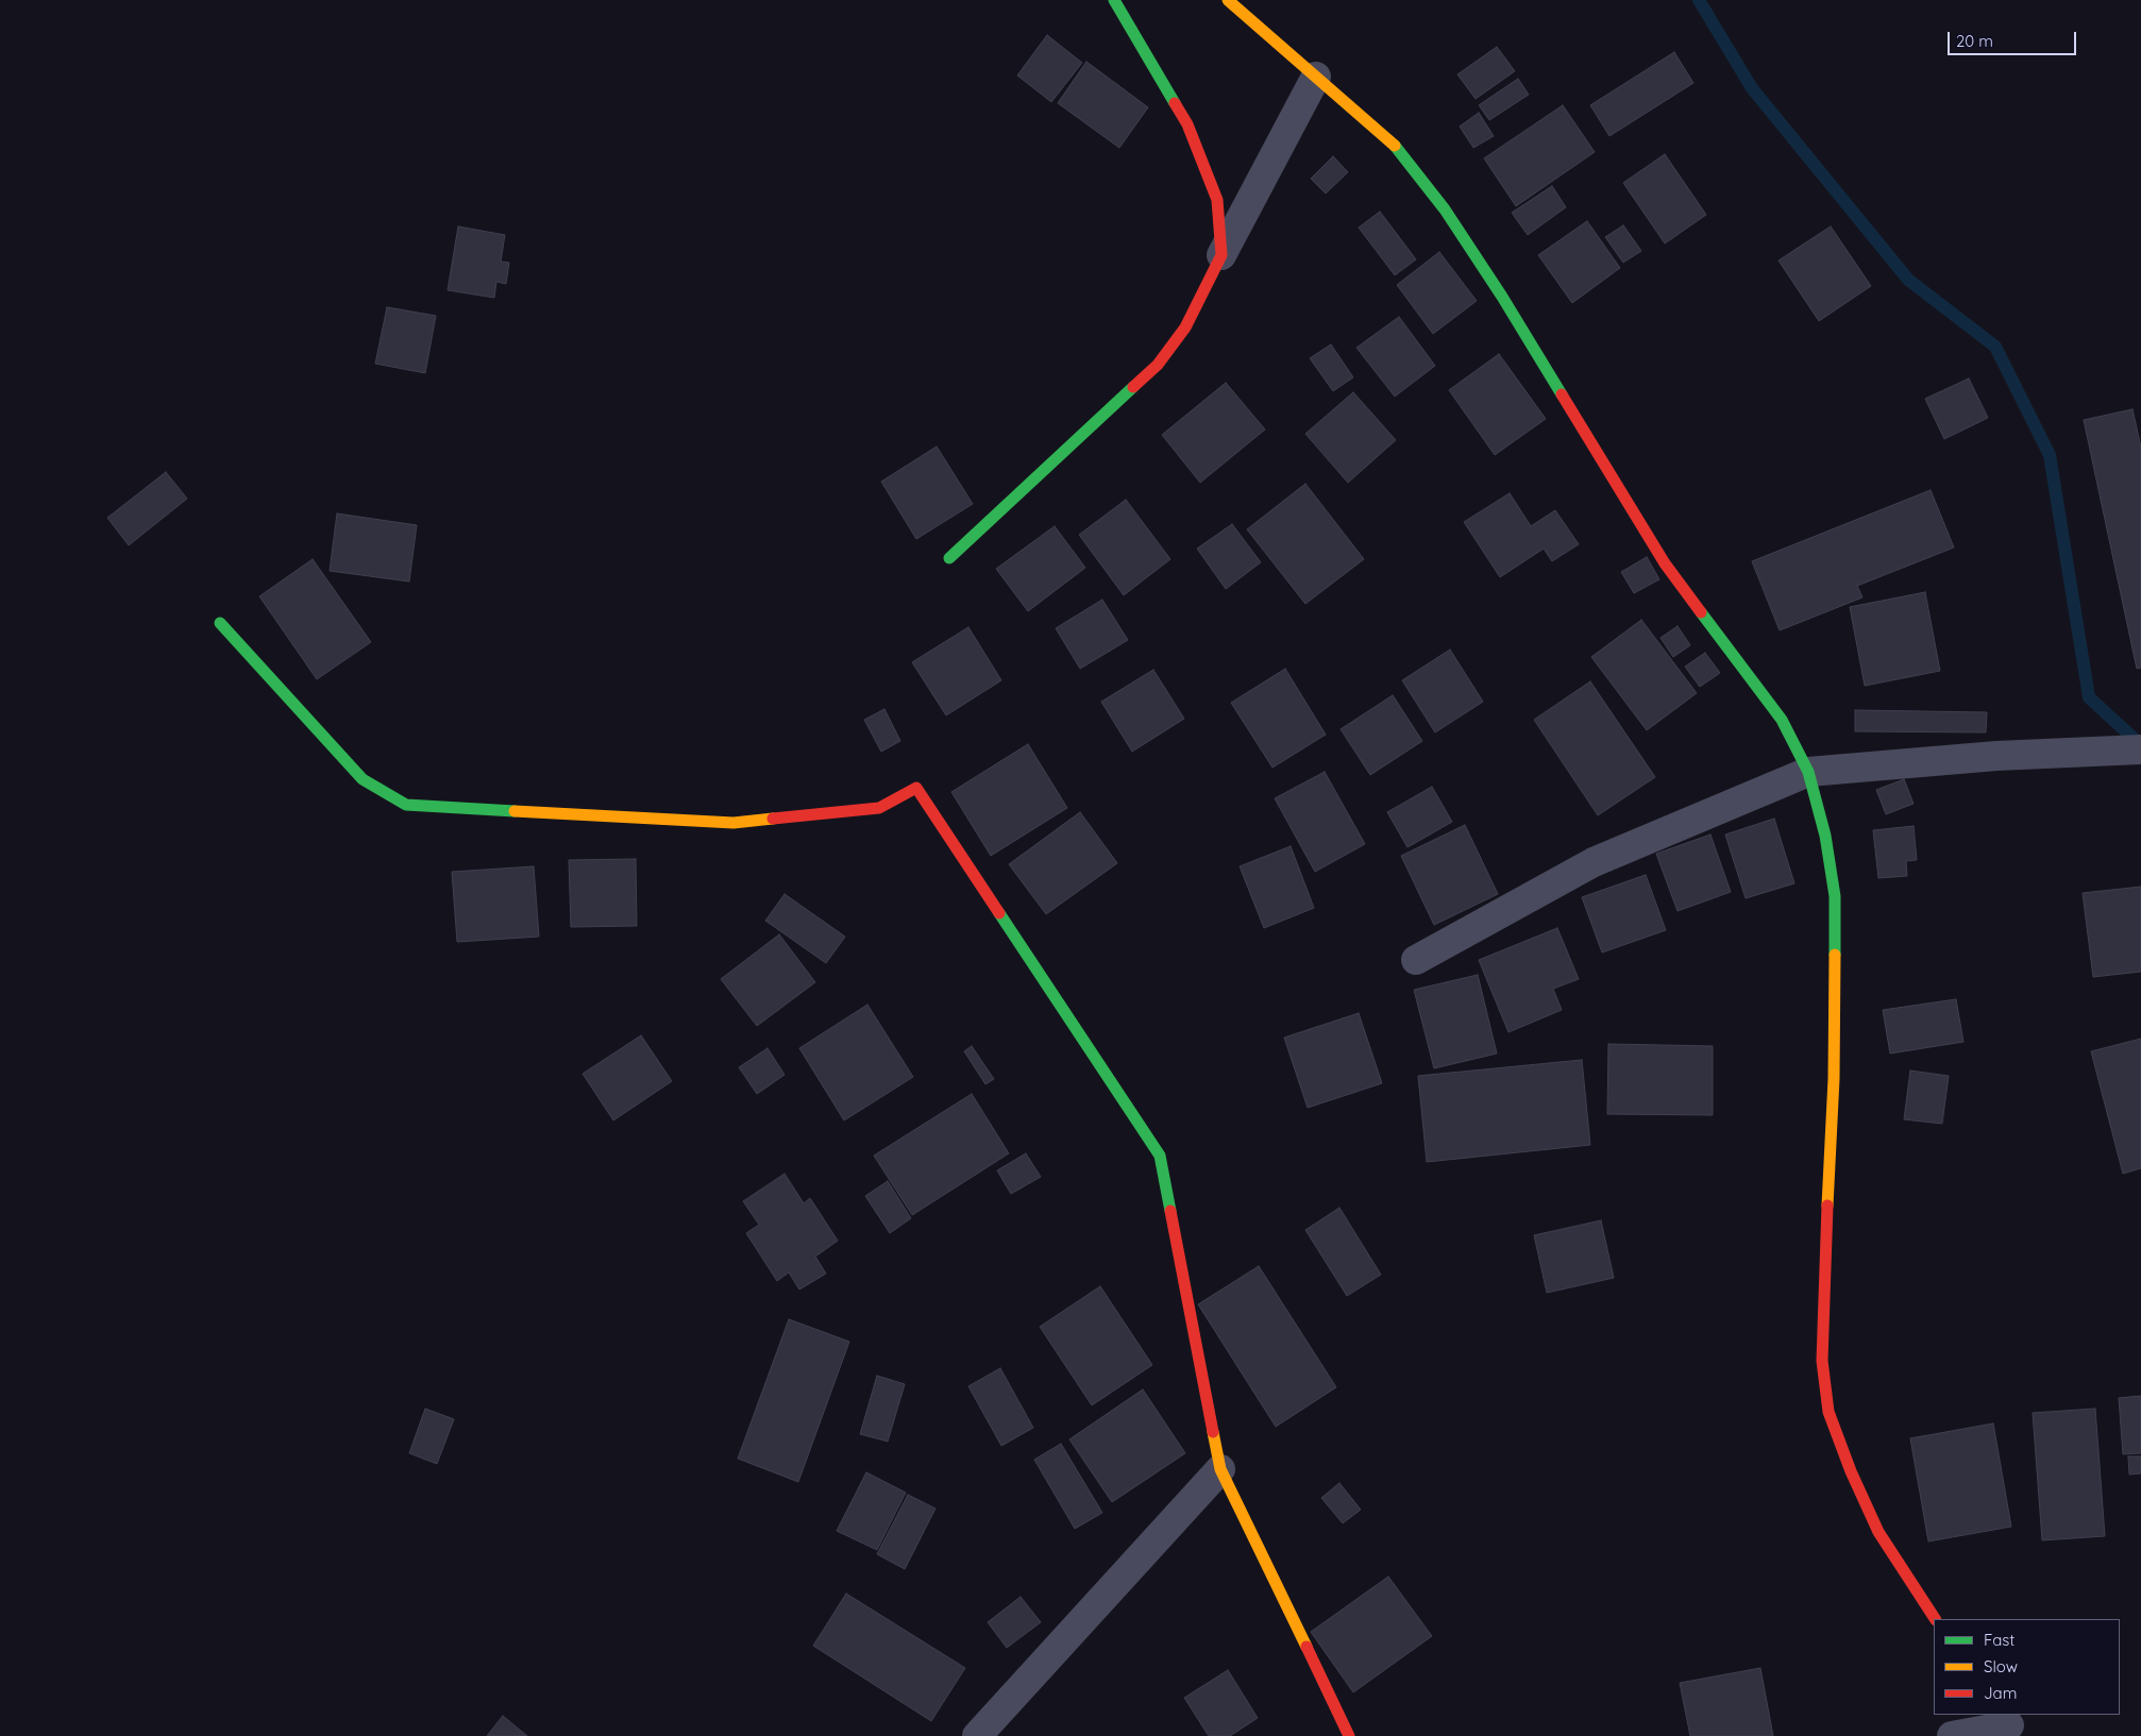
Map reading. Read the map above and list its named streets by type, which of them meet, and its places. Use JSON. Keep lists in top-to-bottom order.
{
  "legend": ["Fast", "Slow", "Jam"],
  "scale_bar": "20 m"
}
